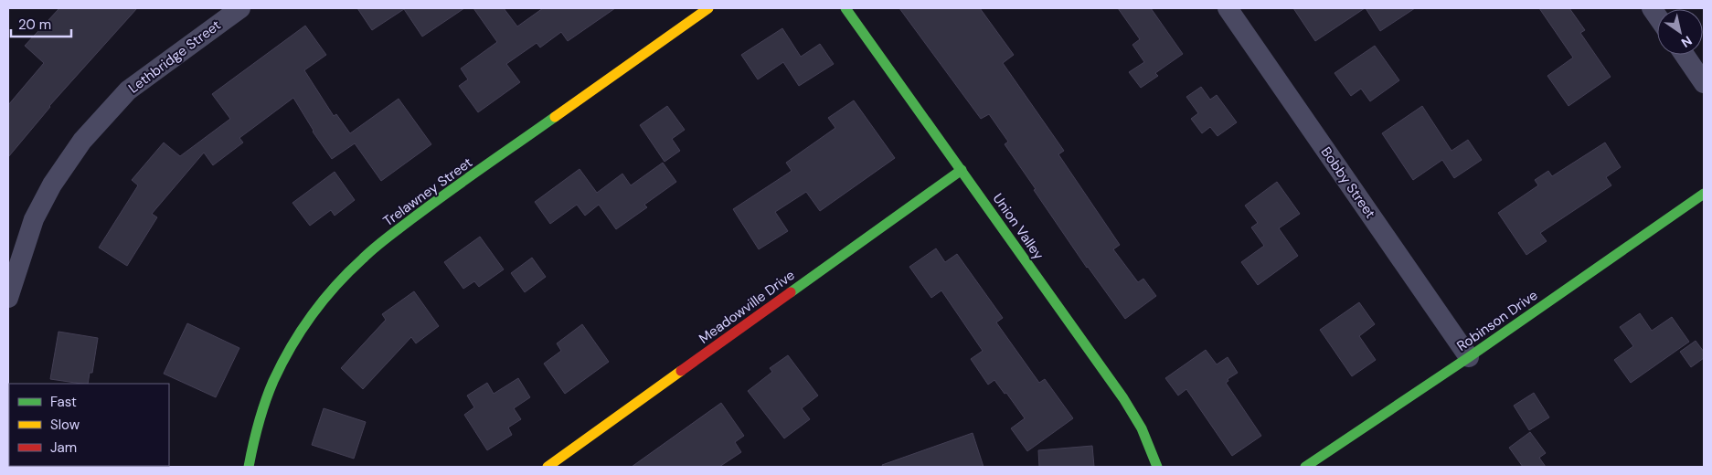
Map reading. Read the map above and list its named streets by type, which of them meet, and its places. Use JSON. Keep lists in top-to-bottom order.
{
  "streets": {
    "street": [
      "Lethbridge Street",
      "Bobby Street",
      "Trelawney Street",
      "Union Valley",
      "Meadowville Drive",
      "Robinson Drive"
    ]
  },
  "crossings": [
    ["Bobby Street", "Robinson Drive"],
    ["Union Valley", "Meadowville Drive"]
  ],
  "legend": ["Fast", "Slow", "Jam"],
  "scale_bar": "20 m",
  "north": "bottom right"
}
